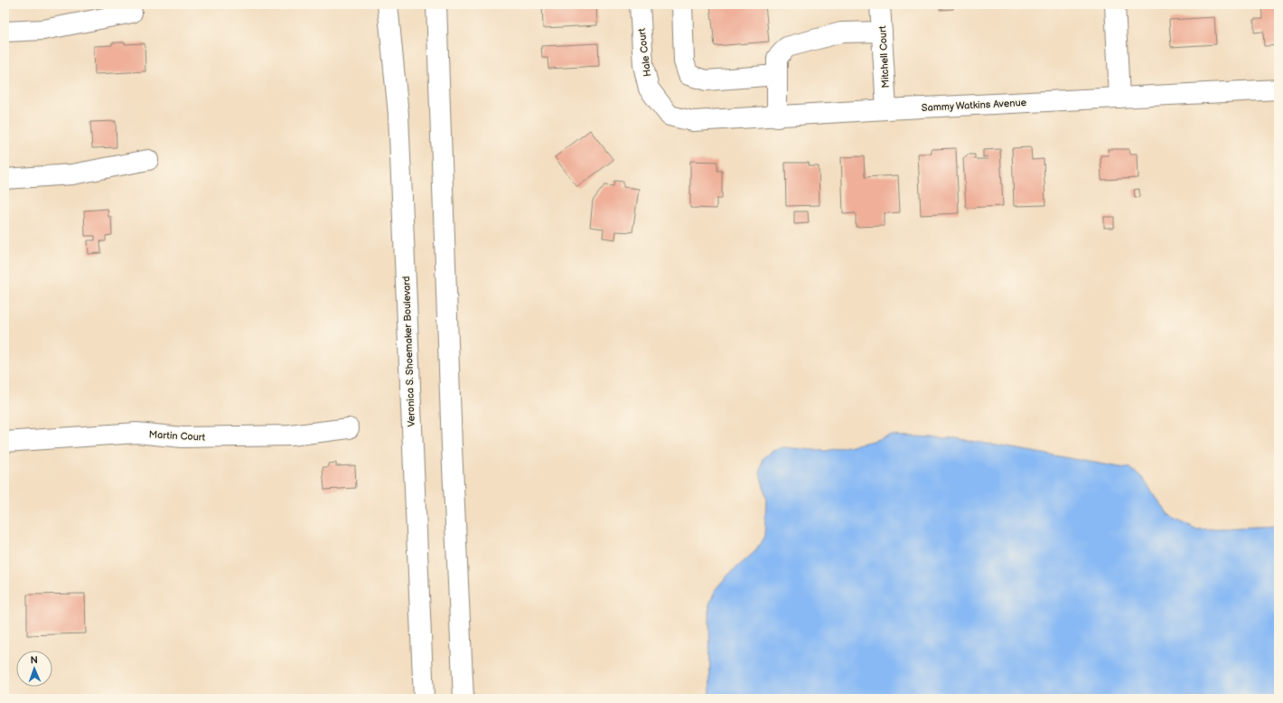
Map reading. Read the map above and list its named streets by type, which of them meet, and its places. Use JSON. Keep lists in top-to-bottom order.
{
  "streets": {
    "street": [
      "Hale Court",
      "Mitchell Court",
      "Sammy Watkins Avenue",
      "Veronica S. Shoemaker Boulevard",
      "Martin Court"
    ]
  },
  "crossings": [
    ["Hale Court", "Sammy Watkins Avenue"],
    ["Mitchell Court", "Sammy Watkins Avenue"]
  ],
  "north": "top"
}
